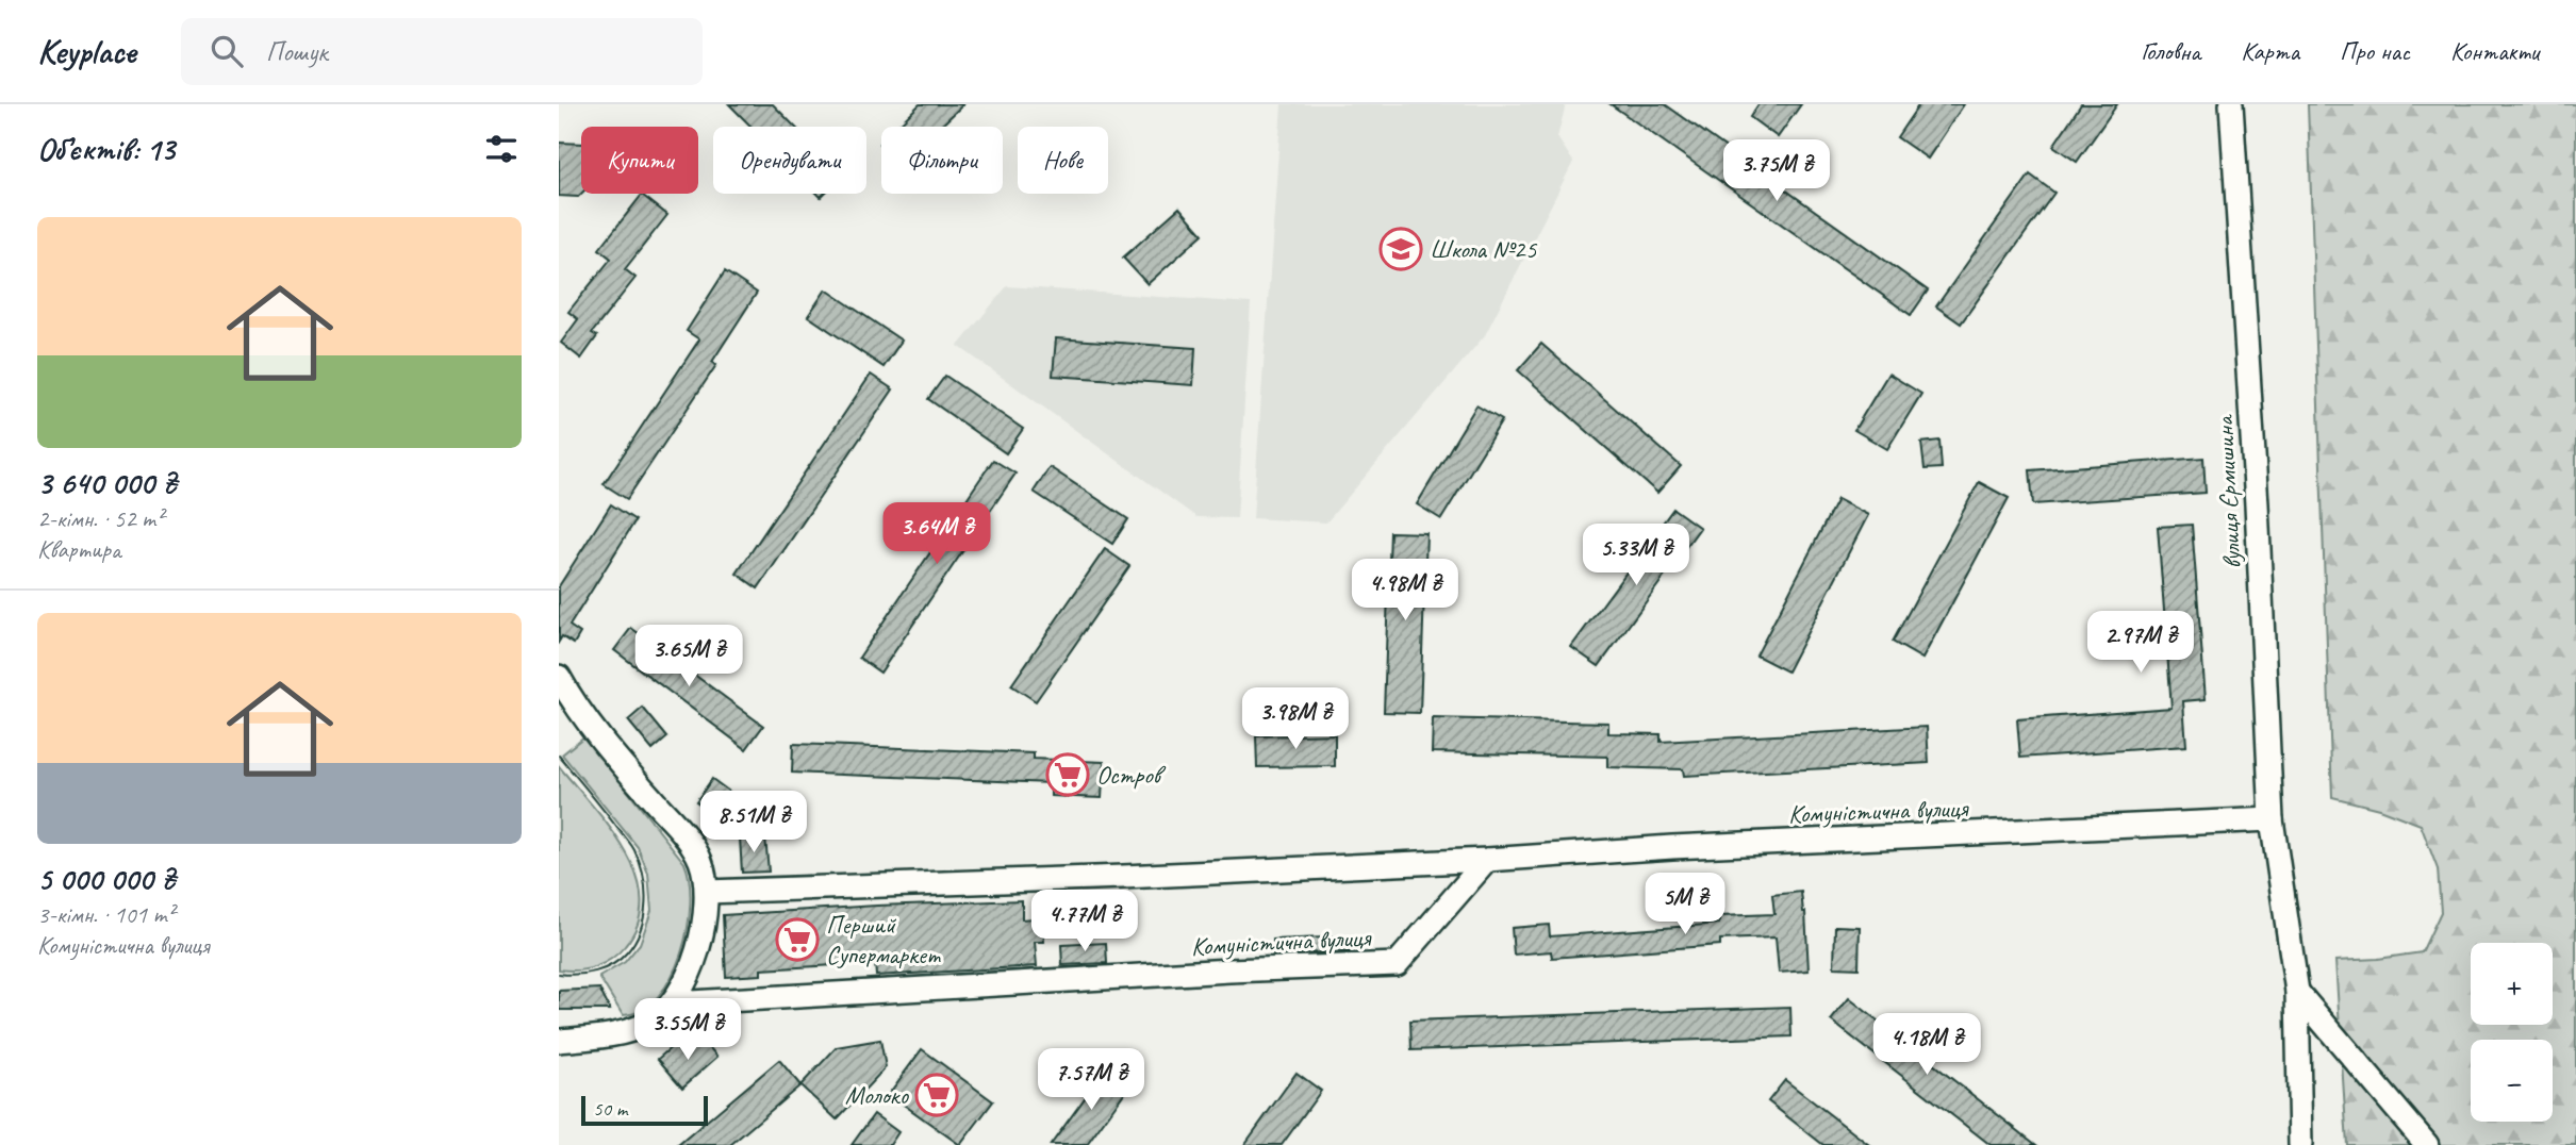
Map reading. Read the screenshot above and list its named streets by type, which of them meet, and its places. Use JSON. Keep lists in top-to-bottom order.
{
  "streets": {
    "street": ["вулиця Єрмишина", "Комуністична вулиця"]
  },
  "crossings": [
    ["вулиця Єрмишина", "Комуністична вулиця"]
  ],
  "places": {
    "school or university": ["Школа №25"],
    "supermarket": ["Остров", "Перший Супермаркет", "Молоко"]
  },
  "scale_bar": "50 m",
  "page": {
    "header": "Keyplace",
    "search": "Пошук",
    "nav": [
      "Головна",
      "Карта",
      "Про нас",
      "Контакти"
    ],
    "heading": "Об’єктів: 13",
    "chip": [
      "Купити",
      "Орендувати",
      "Фільтри",
      "Нове"
    ],
    "price": [
      "3.75M ₴",
      "3.64M ₴",
      "5.33M ₴",
      "4.98M ₴",
      "2.97M ₴",
      "3.65M ₴",
      "3.98M ₴",
      "8.51M ₴",
      "5M ₴",
      "4.77M ₴",
      "3.55M ₴",
      "4.18M ₴",
      "7.57M ₴"
    ],
    "list": [
      {
        "name": "3 640 000 ₴",
        "note": "2-кімн. · 52 m² · Квартира"
      },
      {
        "name": "5 000 000 ₴",
        "note": "3-кімн. · 101 m² · Комуністична вулиця"
      }
    ],
    "map_buttons": ["+", "−"],
    "scale": "50 m"
  }
}
